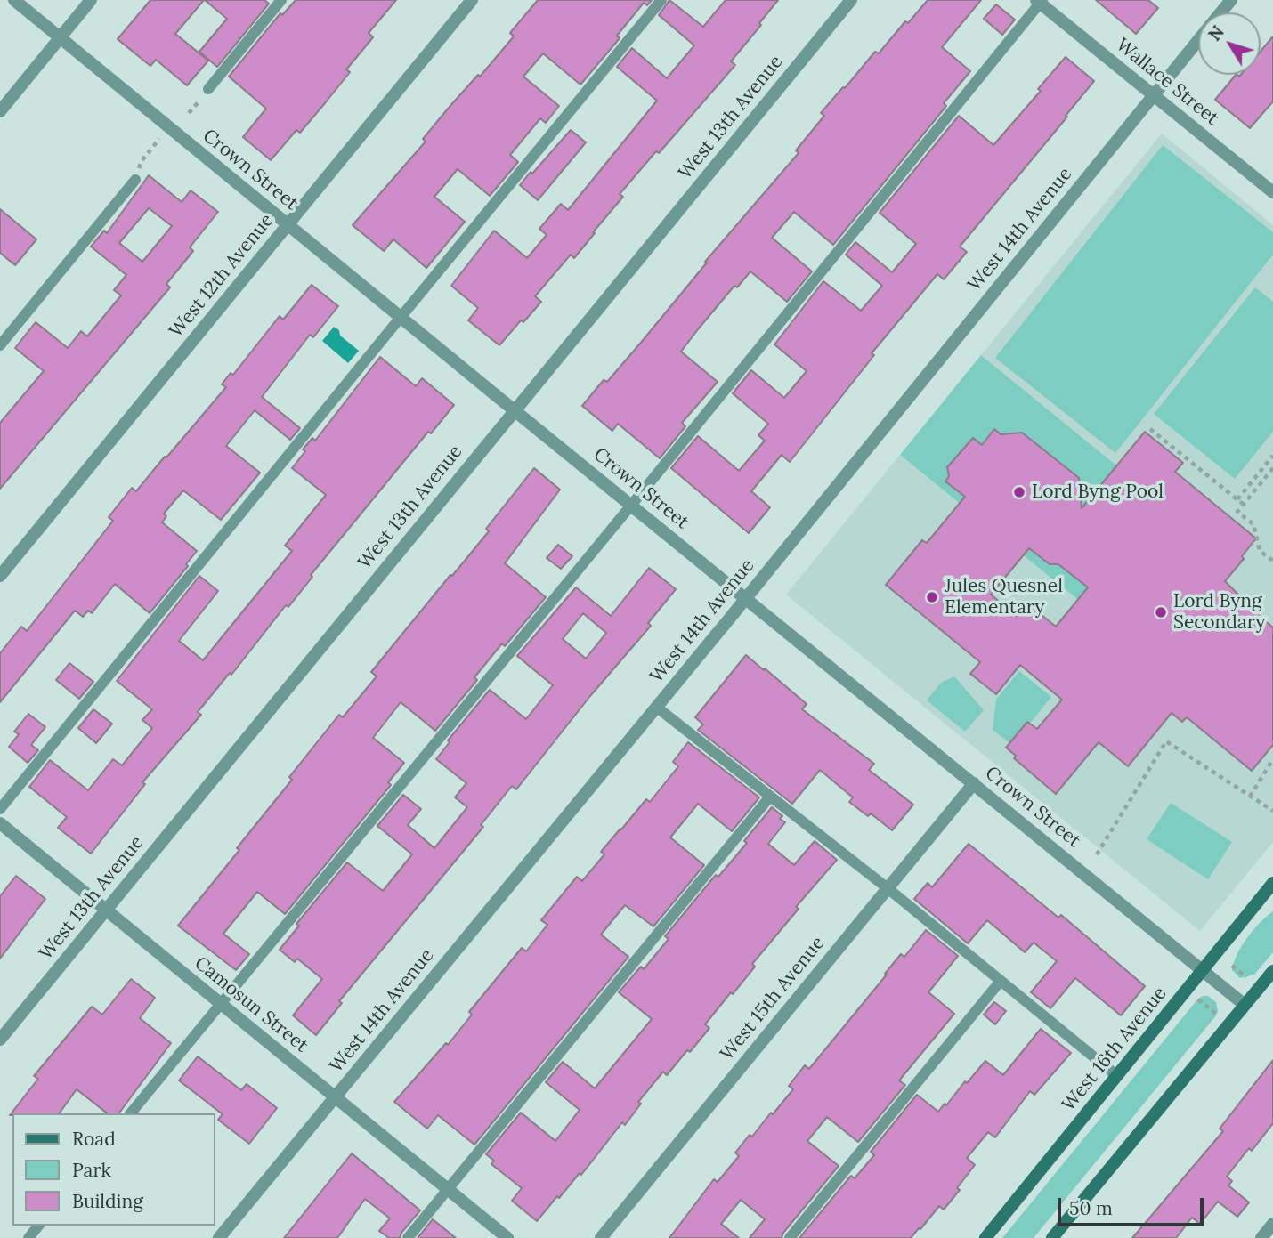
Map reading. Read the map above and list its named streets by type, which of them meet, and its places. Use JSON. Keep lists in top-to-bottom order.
{
  "streets": {
    "main road": ["West 16th Avenue"],
    "street": [
      "Wallace Street",
      "West 13th Avenue",
      "Crown Street",
      "West 14th Avenue",
      "West 12th Avenue",
      "West 15th Avenue",
      "Camosun Street"
    ]
  },
  "crossings": [
    ["Wallace Street", "West 14th Avenue"],
    ["West 13th Avenue", "Crown Street"],
    ["West 13th Avenue", "Camosun Street"],
    ["Crown Street", "West 14th Avenue"],
    ["Crown Street", "West 12th Avenue"],
    ["Crown Street", "West 15th Avenue"],
    ["Crown Street", "West 16th Avenue"],
    ["West 14th Avenue", "Camosun Street"]
  ],
  "places": ["Lord Byng Pool", "Jules Quesnel Elementary", "Lord Byng Secondary"],
  "legend": ["Road", "Park", "Building"],
  "scale_bar": "50 m",
  "north": "top left"
}
